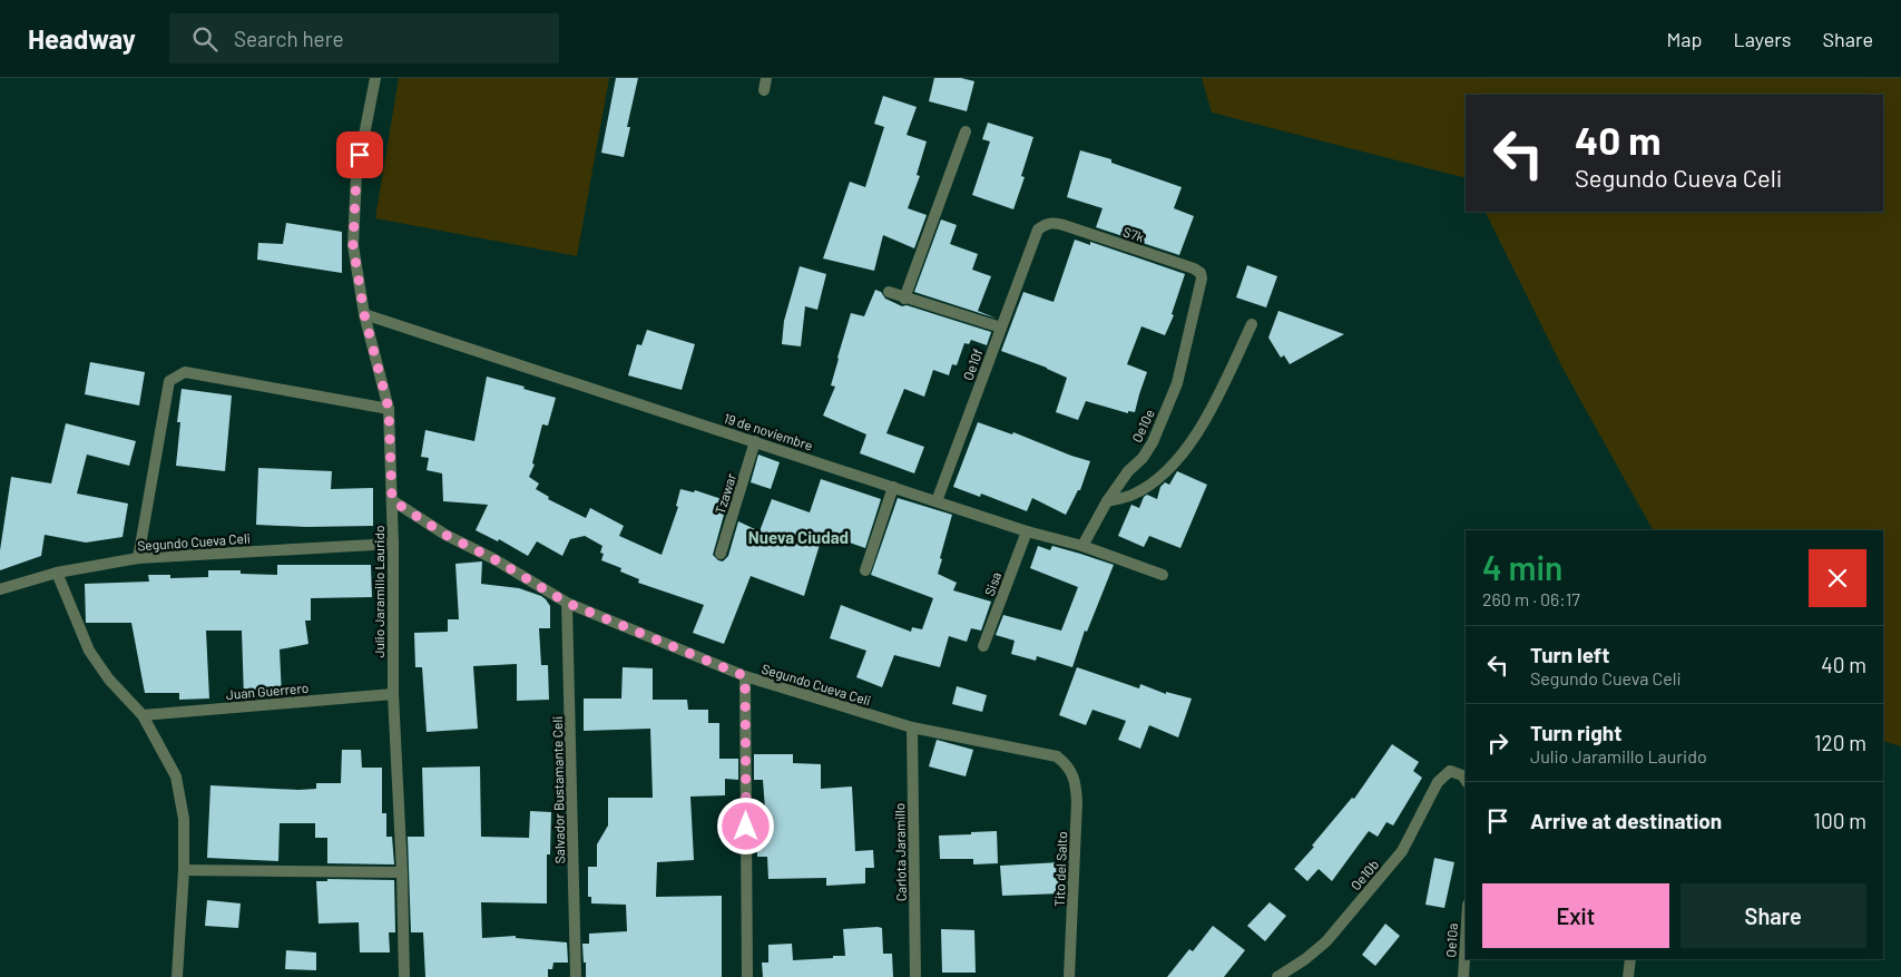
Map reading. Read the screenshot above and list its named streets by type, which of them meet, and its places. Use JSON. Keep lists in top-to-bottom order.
{
  "streets": {
    "street": [
      "S7k",
      "Oe10f",
      "Oe10e",
      "19 de noviembre",
      "Tzawar",
      "Segundo Cueva Celi",
      "Sisa",
      "Julio Jaramillo Laurido",
      "Juan Guerrero",
      "Salvador Bustamante Celi",
      "Carlota Jaramillo",
      "Tito del Salto",
      "Oe10b",
      "Oe10a"
    ]
  },
  "crossings": [
    ["S7k", "Oe10f"],
    ["S7k", "Oe10e"],
    ["Oe10f", "19 de noviembre"],
    ["Oe10e", "19 de noviembre"],
    ["19 de noviembre", "Tzawar"],
    ["19 de noviembre", "Sisa"],
    ["19 de noviembre", "Julio Jaramillo Laurido"],
    ["Segundo Cueva Celi", "Julio Jaramillo Laurido"],
    ["Segundo Cueva Celi", "Salvador Bustamante Celi"],
    ["Segundo Cueva Celi", "Carlota Jaramillo"],
    ["Segundo Cueva Celi", "Tito del Salto"],
    ["Julio Jaramillo Laurido", "Juan Guerrero"]
  ],
  "districts": ["Nueva Ciudad"],
  "page": {
    "header": "Headway",
    "search": "Search here",
    "nav": ["Map", "Layers", "Share"],
    "turn": ["40 m", "Segundo Cueva Celi"],
    "heading": ["4 min", "260 m · 06:17"],
    "list": [
      {
        "name": "Turn left",
        "note": "Segundo Cueva Celi",
        "value": "40 m"
      },
      {
        "name": "Turn right",
        "note": "Julio Jaramillo Laurido",
        "value": "120 m"
      },
      {
        "name": "Arrive at destination",
        "value": "100 m"
      }
    ],
    "buttons": ["Exit", "Share"]
  }
}
